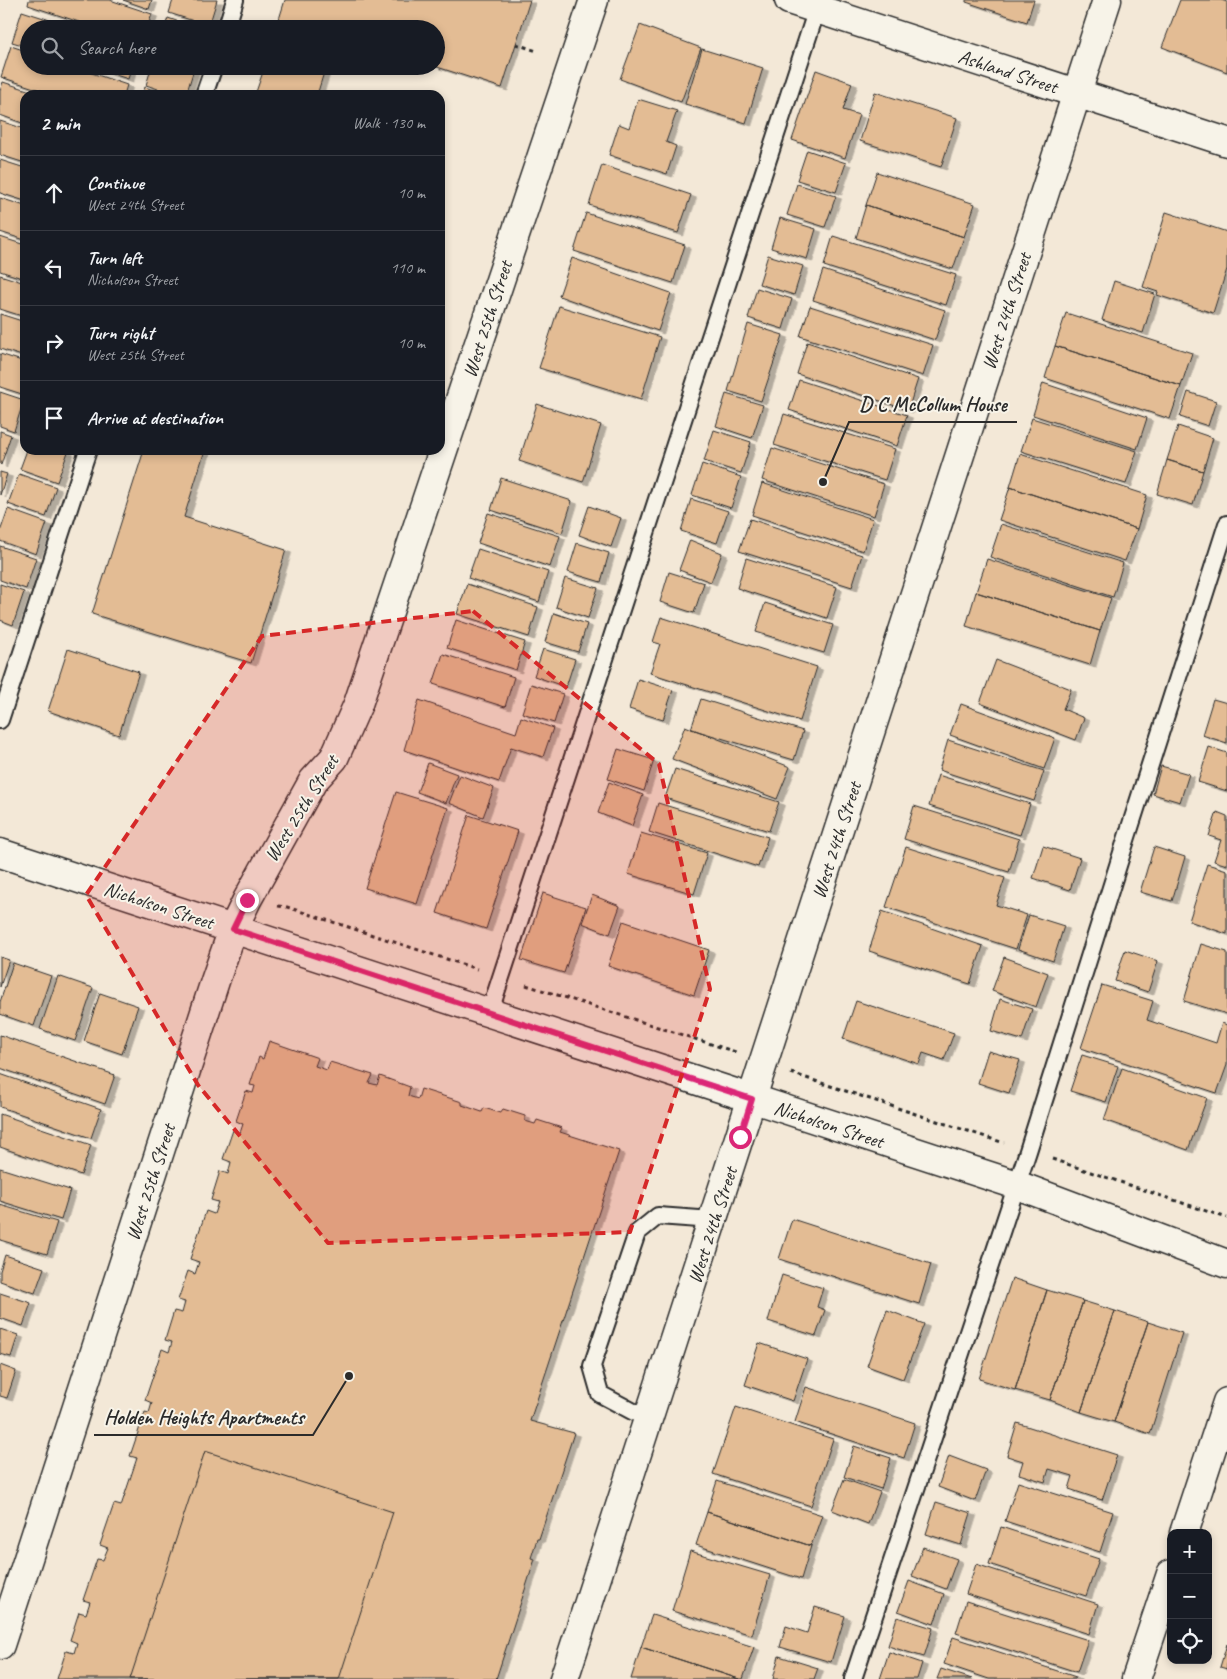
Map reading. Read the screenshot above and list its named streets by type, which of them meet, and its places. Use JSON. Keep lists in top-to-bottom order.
{
  "streets": {
    "street": [
      "Ashland Street",
      "West 24th Street",
      "West 25th Street",
      "Nicholson Street"
    ]
  },
  "crossings": [
    ["Ashland Street", "West 24th Street"],
    ["West 24th Street", "Nicholson Street"],
    ["West 25th Street", "Nicholson Street"]
  ],
  "places": ["D C McCollum House", "Holden Heights Apartments"],
  "page": {
    "search": "Search here",
    "heading": ["2 min", "Walk · 130 m"],
    "list": [
      ["Continue", "West 24th Street", "10 m"],
      ["Turn left", "Nicholson Street", "110 m"],
      ["Turn right", "West 25th Street", "10 m"],
      "Arrive at destination"
    ],
    "map_buttons": ["+", "−"]
  }
}
